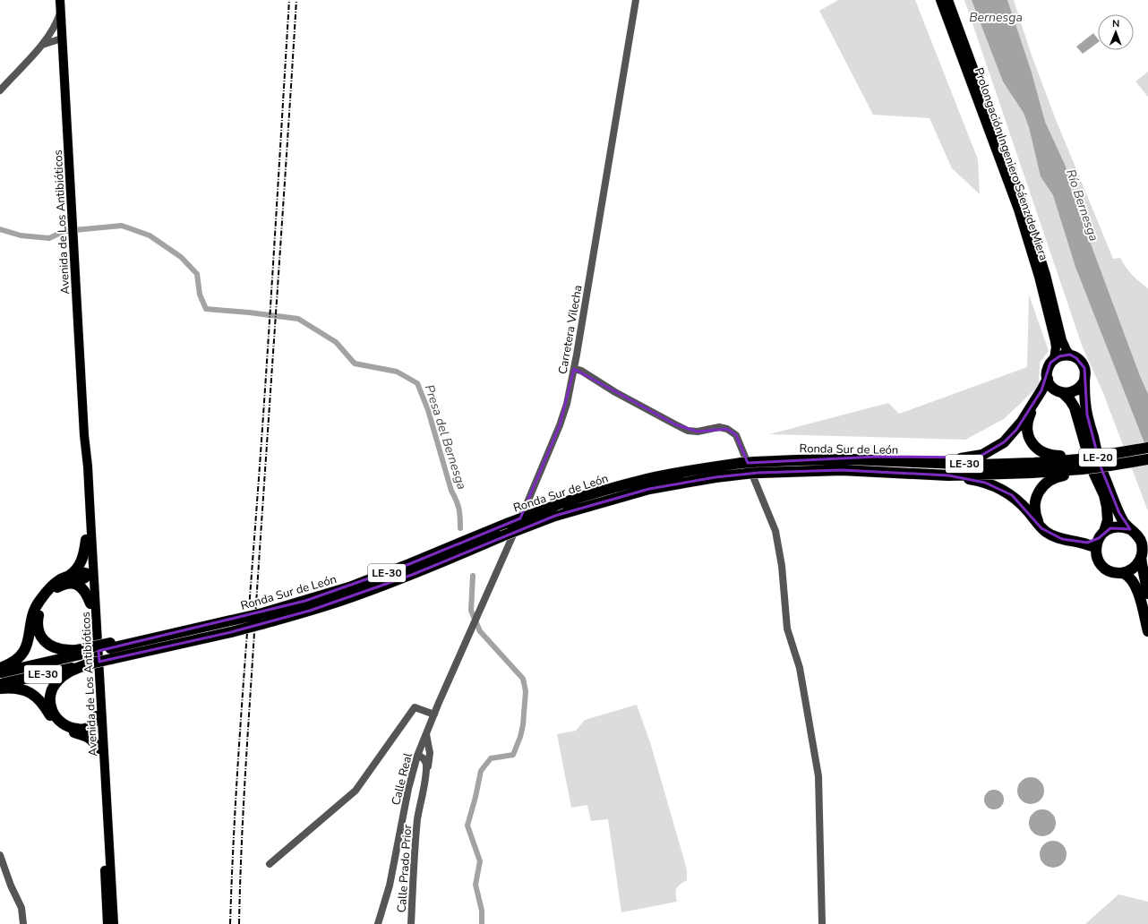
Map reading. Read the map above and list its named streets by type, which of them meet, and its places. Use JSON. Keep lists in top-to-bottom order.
{
  "streets": {
    "highway": ["Ronda Sur de León", "LE-20", "LE-30"],
    "main road": ["Prolongación Ingeniero Sáenz de Miera", "Avenida de Los Antibióticos"],
    "street": ["Carretera Vilecha", "Calle Real", "Calle Prado Prior"]
  },
  "crossings": [
    ["Prolongación Ingeniero Sáenz de Miera", "LE-20"],
    ["Carretera Vilecha", "Calle Real"],
    ["Calle Real", "Calle Prado Prior"]
  ],
  "water": ["Bernesga", "Río Bernesga", "Presa del Bernesga"],
  "north": "top"
}
